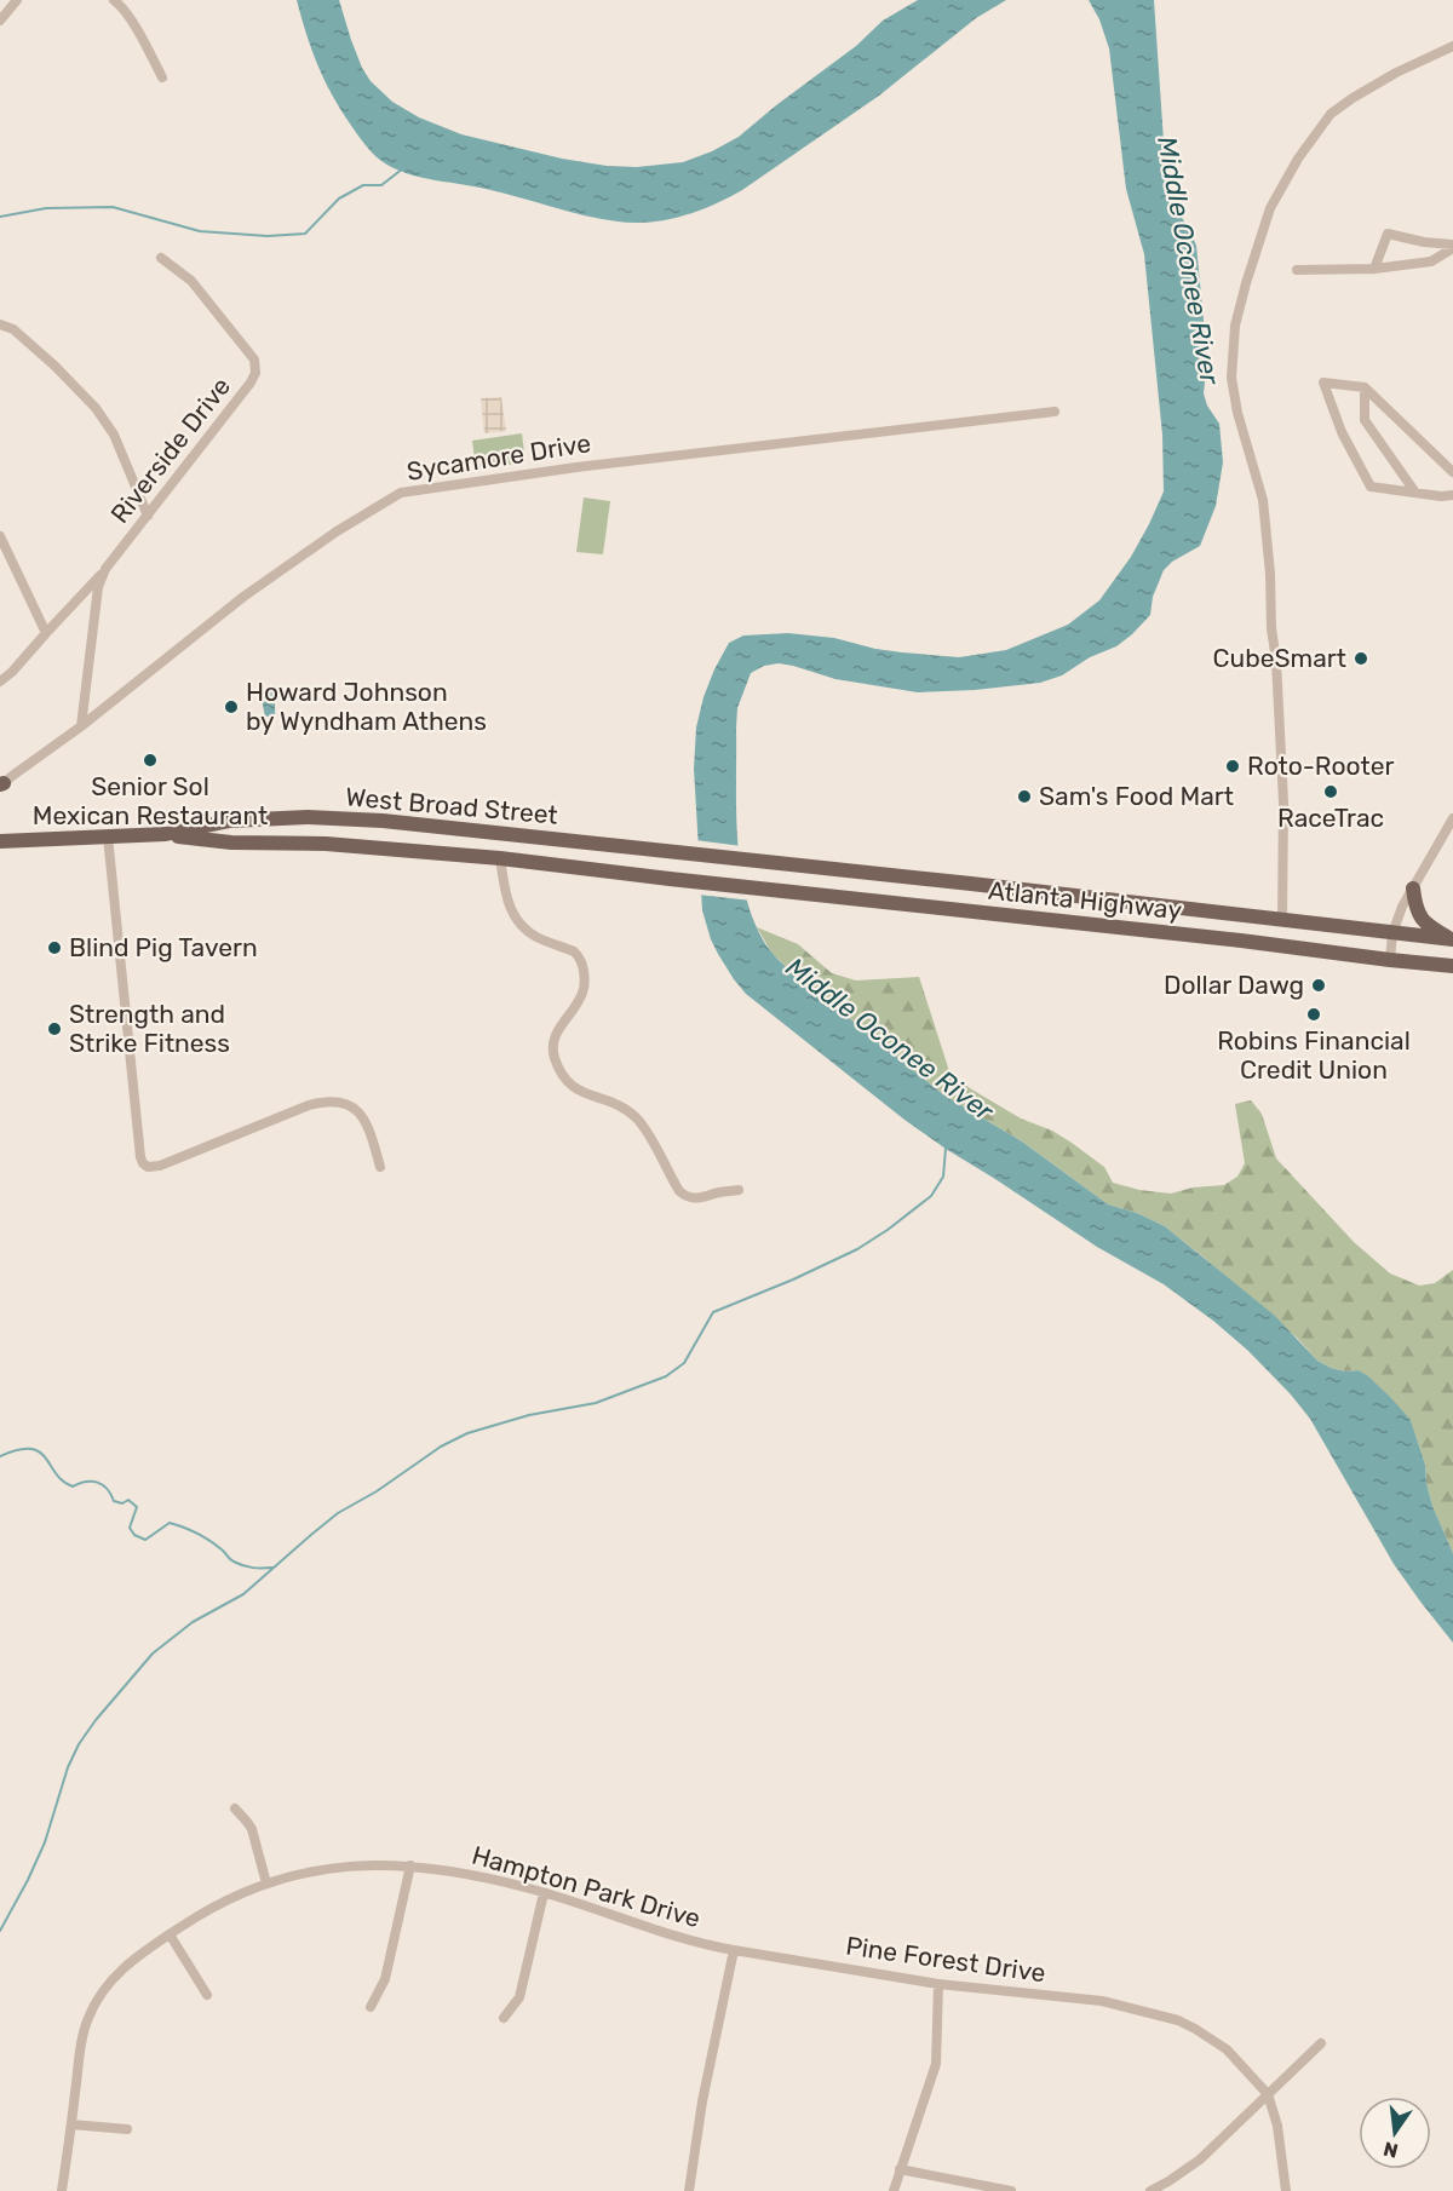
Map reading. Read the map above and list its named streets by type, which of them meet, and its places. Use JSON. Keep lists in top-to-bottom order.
{
  "streets": {
    "main road": ["West Broad Street", "Atlanta Highway"],
    "street": [
      "Riverside Drive",
      "Sycamore Drive",
      "Hampton Park Drive",
      "Pine Forest Drive"
    ]
  },
  "crossings": [
    ["Riverside Drive", "Sycamore Drive"],
    ["West Broad Street", "Atlanta Highway"],
    ["Hampton Park Drive", "Pine Forest Drive"]
  ],
  "water": ["Middle Oconee River"],
  "places": [
    "CubeSmart",
    "Howard Johnson by Wyndham Athens",
    "Senior Sol Mexican Restaurant",
    "Roto-Rooter",
    "RaceTrac",
    "Sam's Food Mart",
    "Blind Pig Tavern",
    "Dollar Dawg",
    "Robins Financial Credit Union",
    "Strength and Strike Fitness"
  ],
  "north": "bottom"
}
